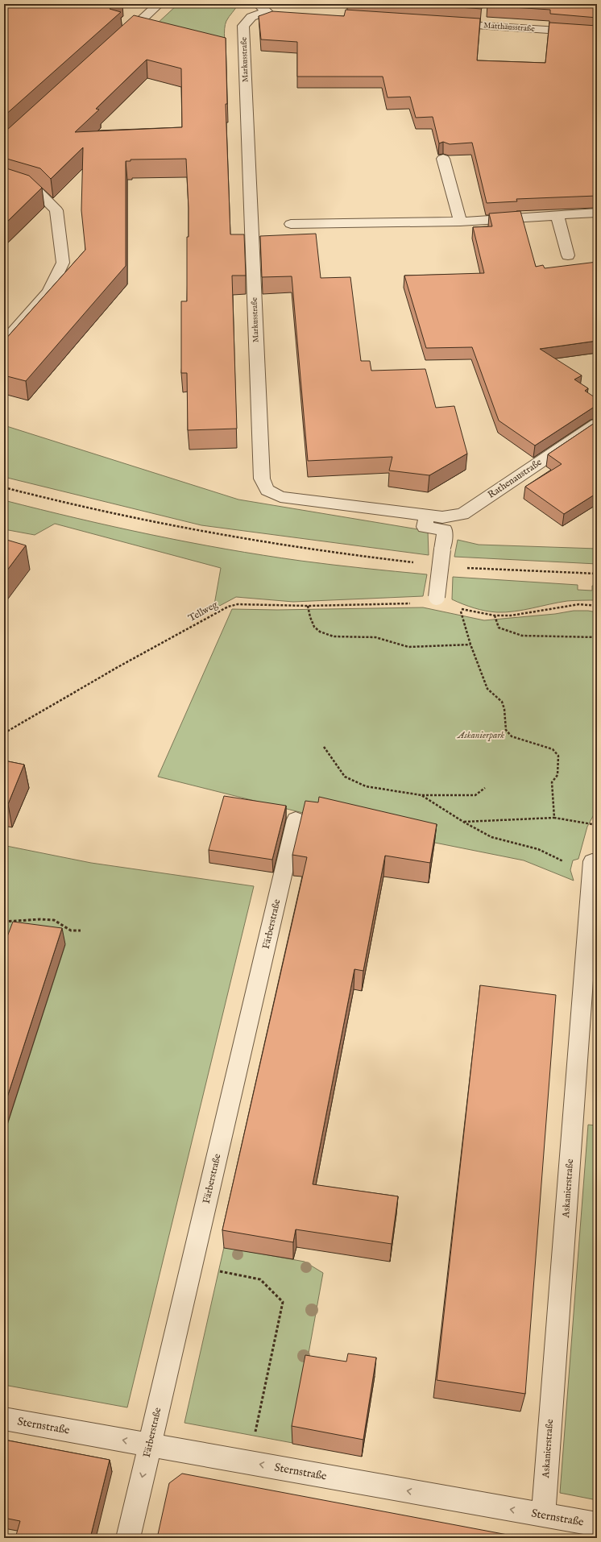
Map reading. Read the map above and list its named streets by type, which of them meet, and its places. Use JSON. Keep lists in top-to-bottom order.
{
  "streets": {
    "street": [
      "Matthäusstraße",
      "Markusstraße",
      "Rathenaustraße",
      "Färberstraße",
      "Askanierstraße",
      "Sternstraße"
    ],
    "path": ["Tellweg"]
  },
  "crossings": [
    ["Markusstraße", "Rathenaustraße"],
    ["Färberstraße", "Sternstraße"],
    ["Askanierstraße", "Sternstraße"]
  ],
  "one_way": ["Sternstraße"],
  "parks": ["Askanierpark"]
}
